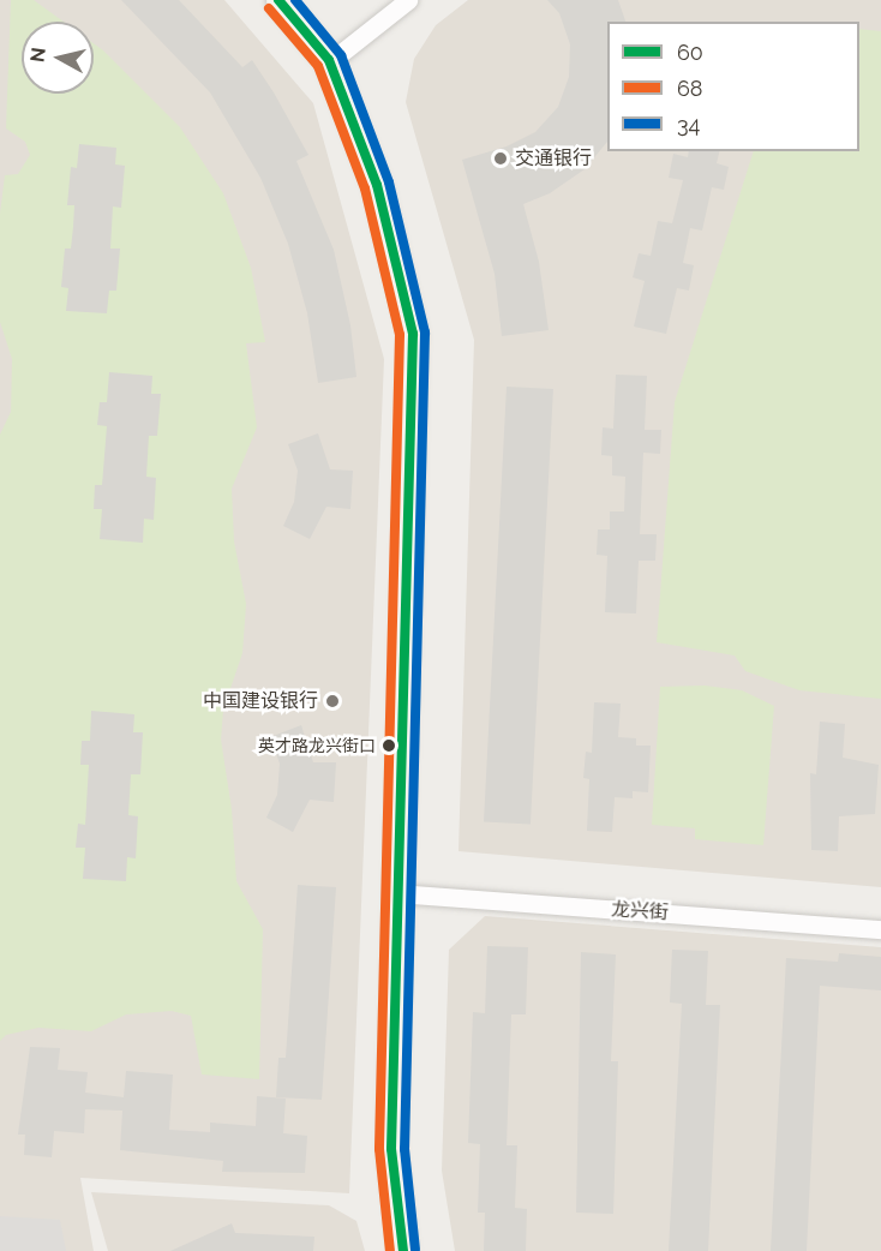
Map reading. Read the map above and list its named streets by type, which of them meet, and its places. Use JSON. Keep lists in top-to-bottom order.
{
  "streets": {
    "street": ["龙兴街"]
  },
  "places": ["交通银行", "中国建设银行", "英才路龙兴街口"],
  "lines": ["transit line 60", "transit line 34", "transit line 68"],
  "legend": ["60", "68", "34"],
  "north": "left"
}
